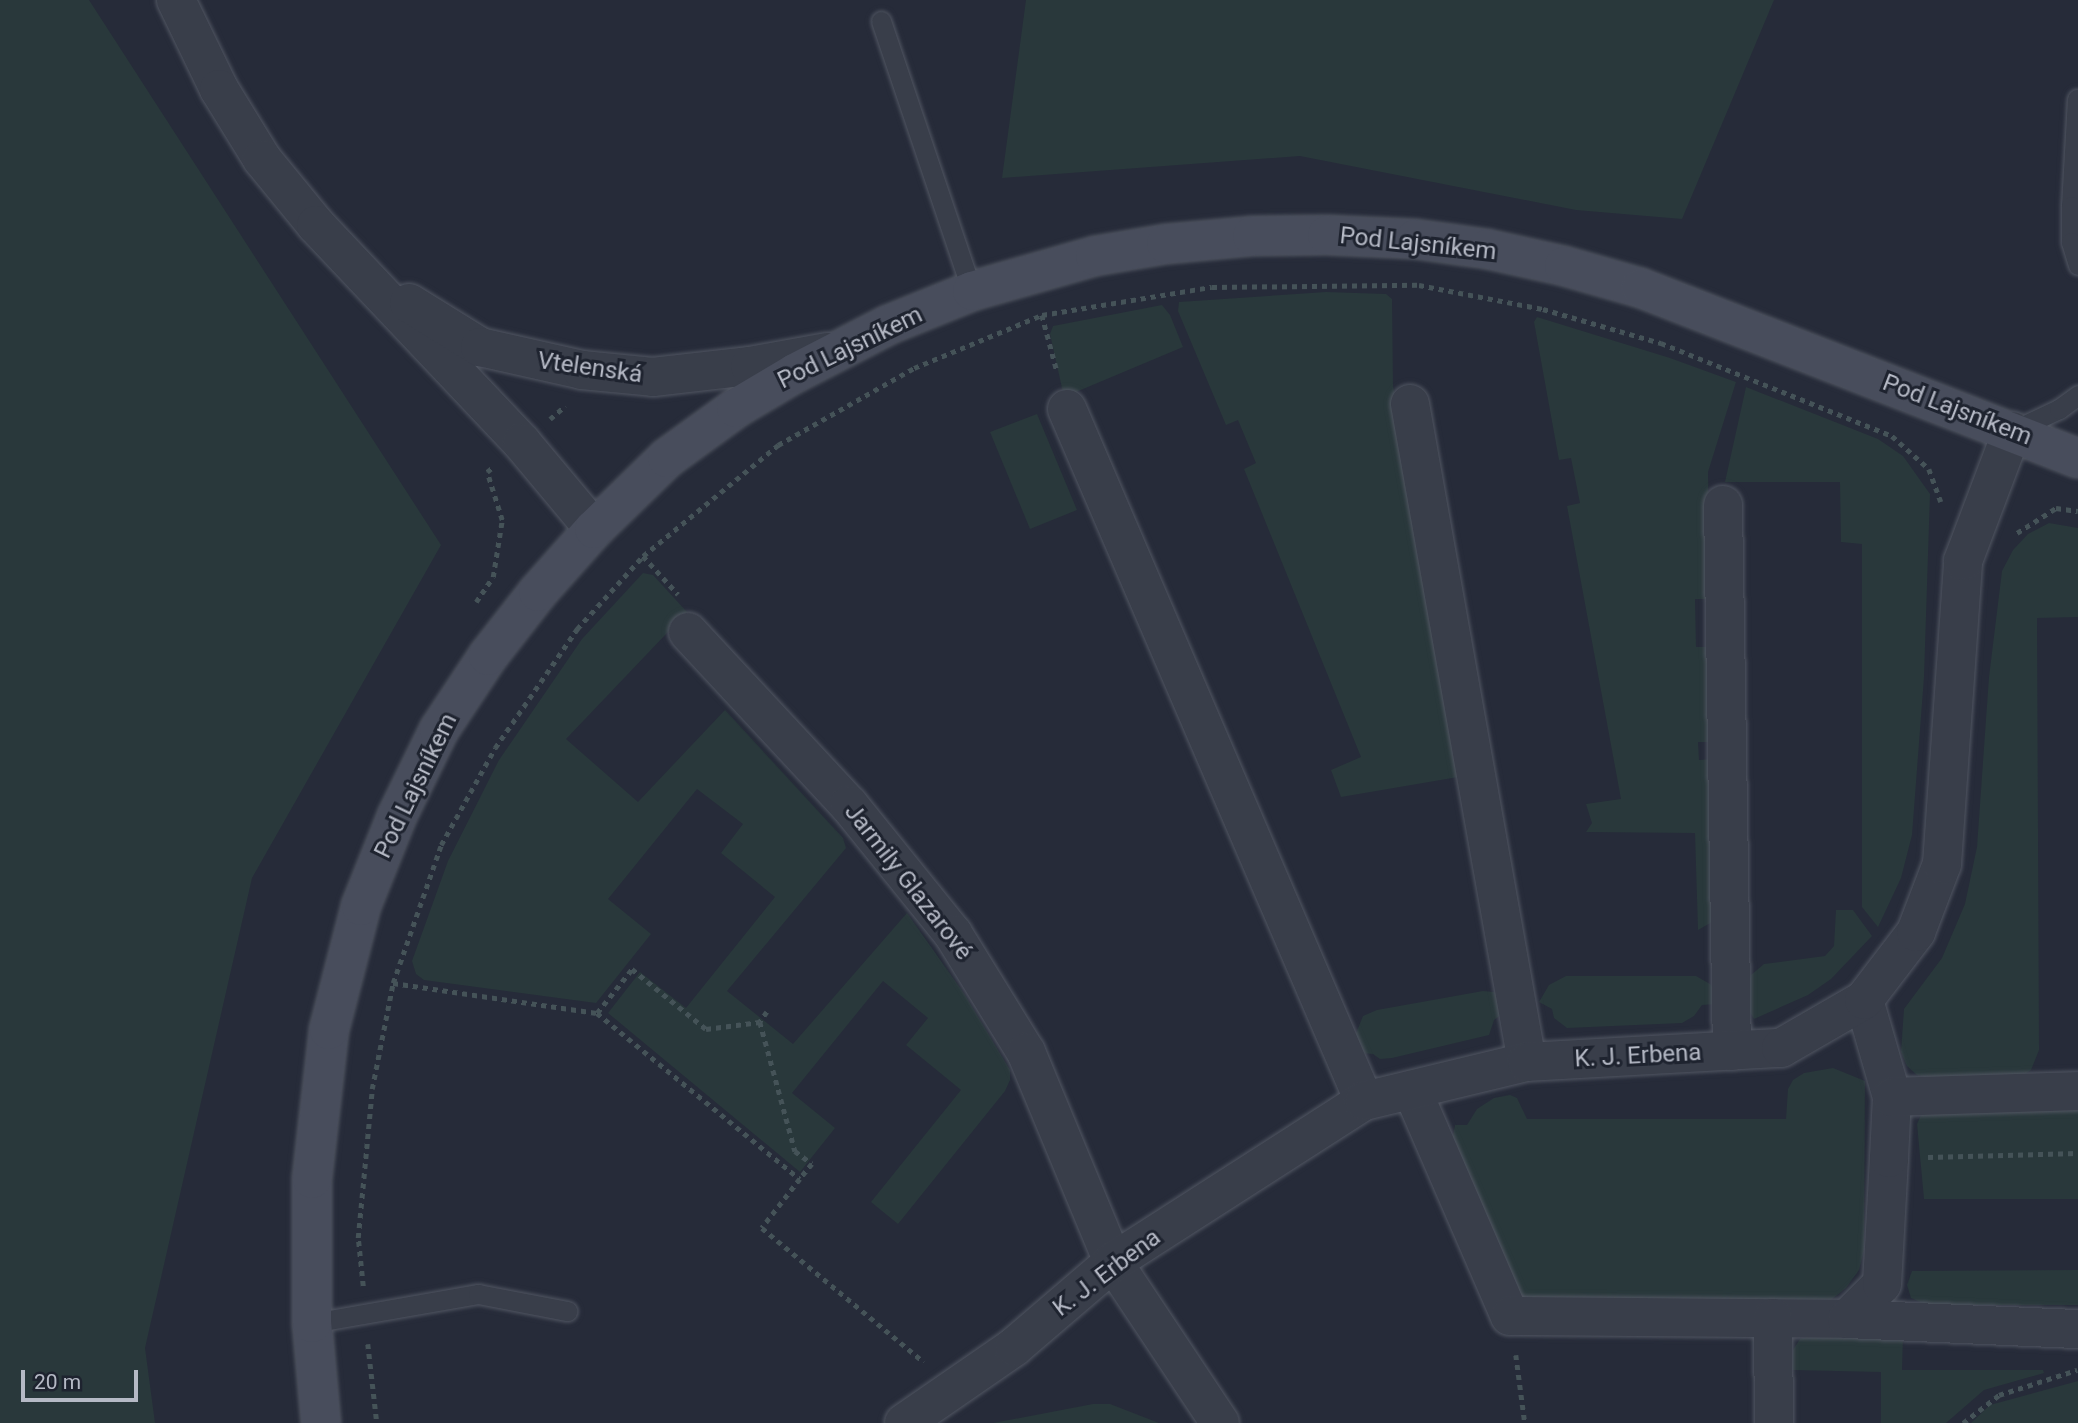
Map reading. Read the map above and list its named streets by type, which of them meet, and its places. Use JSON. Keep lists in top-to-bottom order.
{
  "streets": {
    "street": [
      "Pod Lajsníkem",
      "Vtelenská",
      "Jarmily Glazarové",
      "K. J. Erbena"
    ]
  },
  "crossings": [
    ["Pod Lajsníkem", "Vtelenská"],
    ["Pod Lajsníkem", "K. J. Erbena"],
    ["Jarmily Glazarové", "K. J. Erbena"]
  ],
  "scale_bar": "20 m"
}
